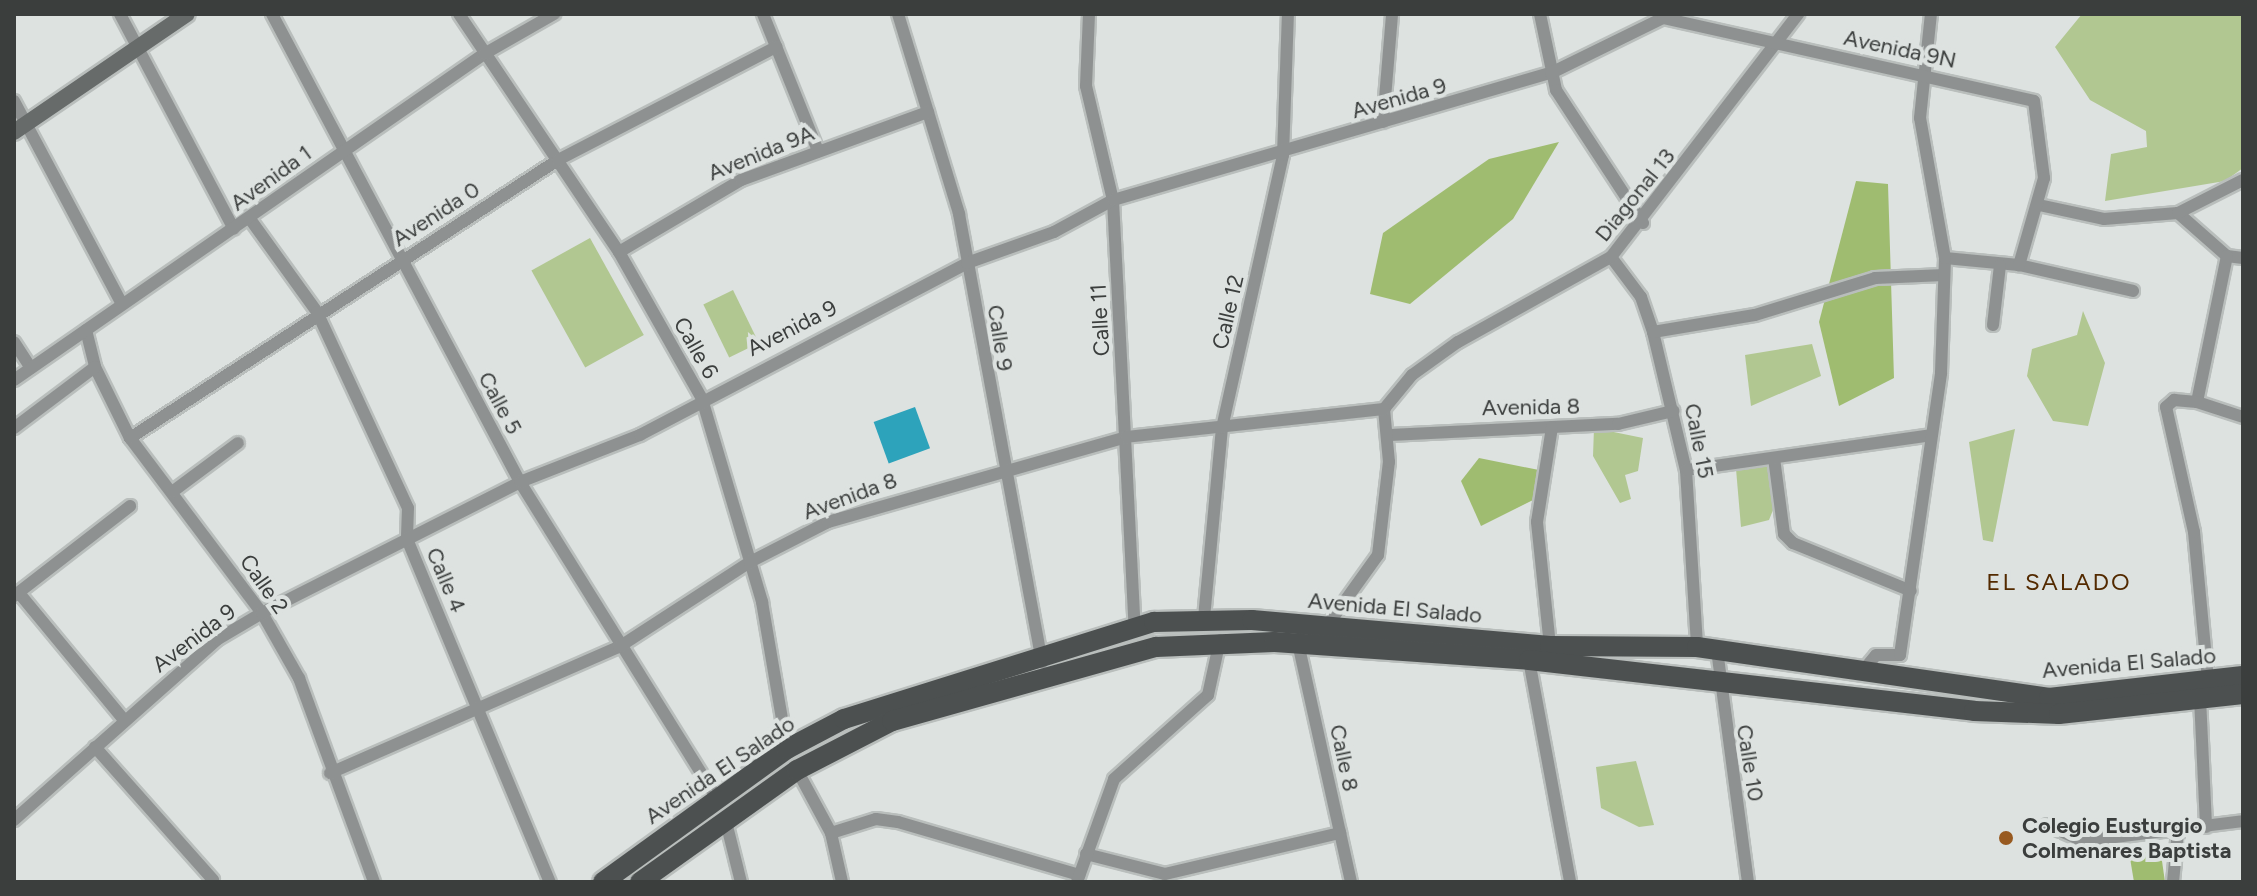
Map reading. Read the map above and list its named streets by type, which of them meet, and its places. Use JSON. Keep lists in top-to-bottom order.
{
  "streets": {
    "main road": ["Avenida El Salado"],
    "street": [
      "Avenida 9N",
      "Avenida 9",
      "Avenida 9A",
      "Avenida 1",
      "Diagonal 13",
      "Avenida 0",
      "Calle 12",
      "Calle 11",
      "Calle 9",
      "Calle 6",
      "Calle 5",
      "Avenida 8",
      "Calle 15",
      "Calle 4",
      "Calle 2",
      "Calle 8",
      "Calle 10"
    ]
  },
  "crossings": [
    ["Avenida 9N", "Avenida 9"],
    ["Avenida 9N", "Diagonal 13"],
    ["Avenida 9", "Calle 12"],
    ["Avenida 9", "Calle 11"],
    ["Avenida 9", "Calle 9"],
    ["Avenida 9", "Calle 6"],
    ["Avenida 9", "Calle 5"],
    ["Avenida 9", "Calle 4"],
    ["Avenida 9", "Calle 2"],
    ["Avenida 9A", "Calle 9"],
    ["Avenida 9A", "Calle 6"],
    ["Avenida 1", "Calle 6"],
    ["Avenida 1", "Calle 5"],
    ["Avenida 1", "Calle 4"],
    ["Avenida 1", "Calle 2"],
    ["Diagonal 13", "Avenida 8"],
    ["Diagonal 13", "Calle 15"],
    ["Avenida 0", "Calle 6"],
    ["Avenida 0", "Calle 5"],
    ["Avenida 0", "Calle 4"],
    ["Avenida 0", "Calle 2"],
    ["Calle 12", "Avenida 8"],
    ["Calle 12", "Avenida El Salado"],
    ["Calle 11", "Avenida 8"],
    ["Calle 11", "Avenida El Salado"],
    ["Calle 9", "Avenida 8"],
    ["Calle 9", "Avenida El Salado"],
    ["Calle 6", "Avenida 8"],
    ["Calle 6", "Avenida El Salado"],
    ["Calle 5", "Avenida 8"],
    ["Calle 5", "Avenida El Salado"],
    ["Avenida 8", "Calle 15"],
    ["Avenida 8", "Calle 4"],
    ["Avenida 8", "Calle 2"],
    ["Calle 15", "Avenida El Salado"],
    ["Calle 15", "Calle 10"],
    ["Avenida El Salado", "Calle 8"],
    ["Avenida El Salado", "Calle 10"]
  ],
  "districts": ["EL SALADO"],
  "places": ["Colegio Eusturgio Colmenares Baptista"]
}
